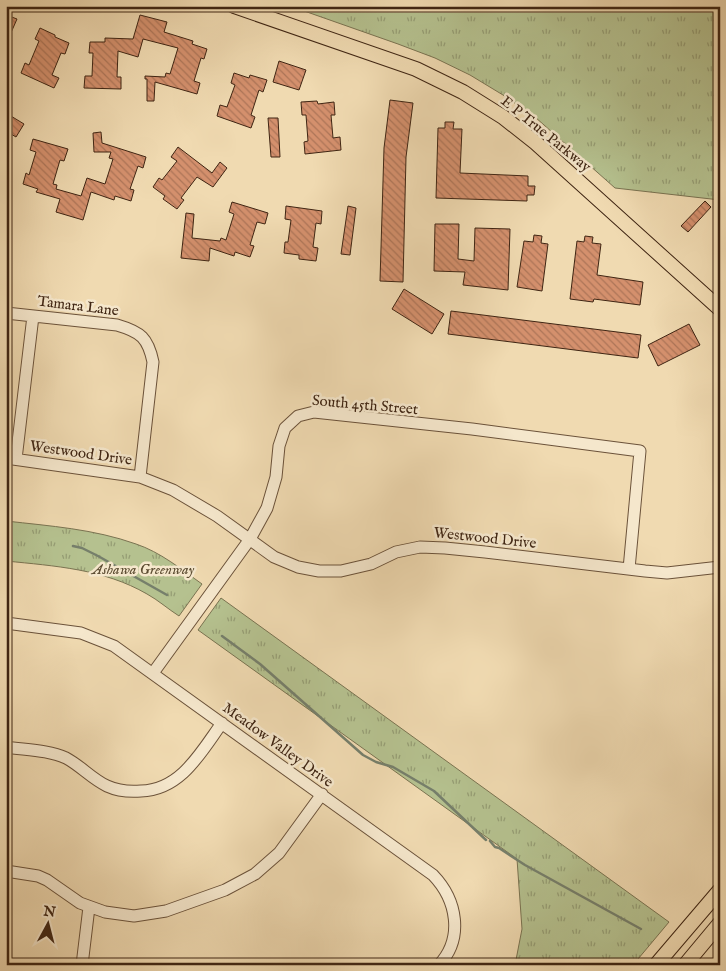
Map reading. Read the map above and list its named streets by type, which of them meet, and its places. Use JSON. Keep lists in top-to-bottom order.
{
  "streets": {
    "main road": ["E P True Parkway"],
    "street": [
      "Tamara Lane",
      "South 45th Street",
      "Westwood Drive",
      "Meadow Valley Drive"
    ]
  },
  "crossings": [
    ["Tamara Lane", "Westwood Drive"],
    ["South 45th Street", "Westwood Drive"],
    ["South 45th Street", "Meadow Valley Drive"]
  ],
  "parks": ["Ashawa Greenway"],
  "north": "top"
}
